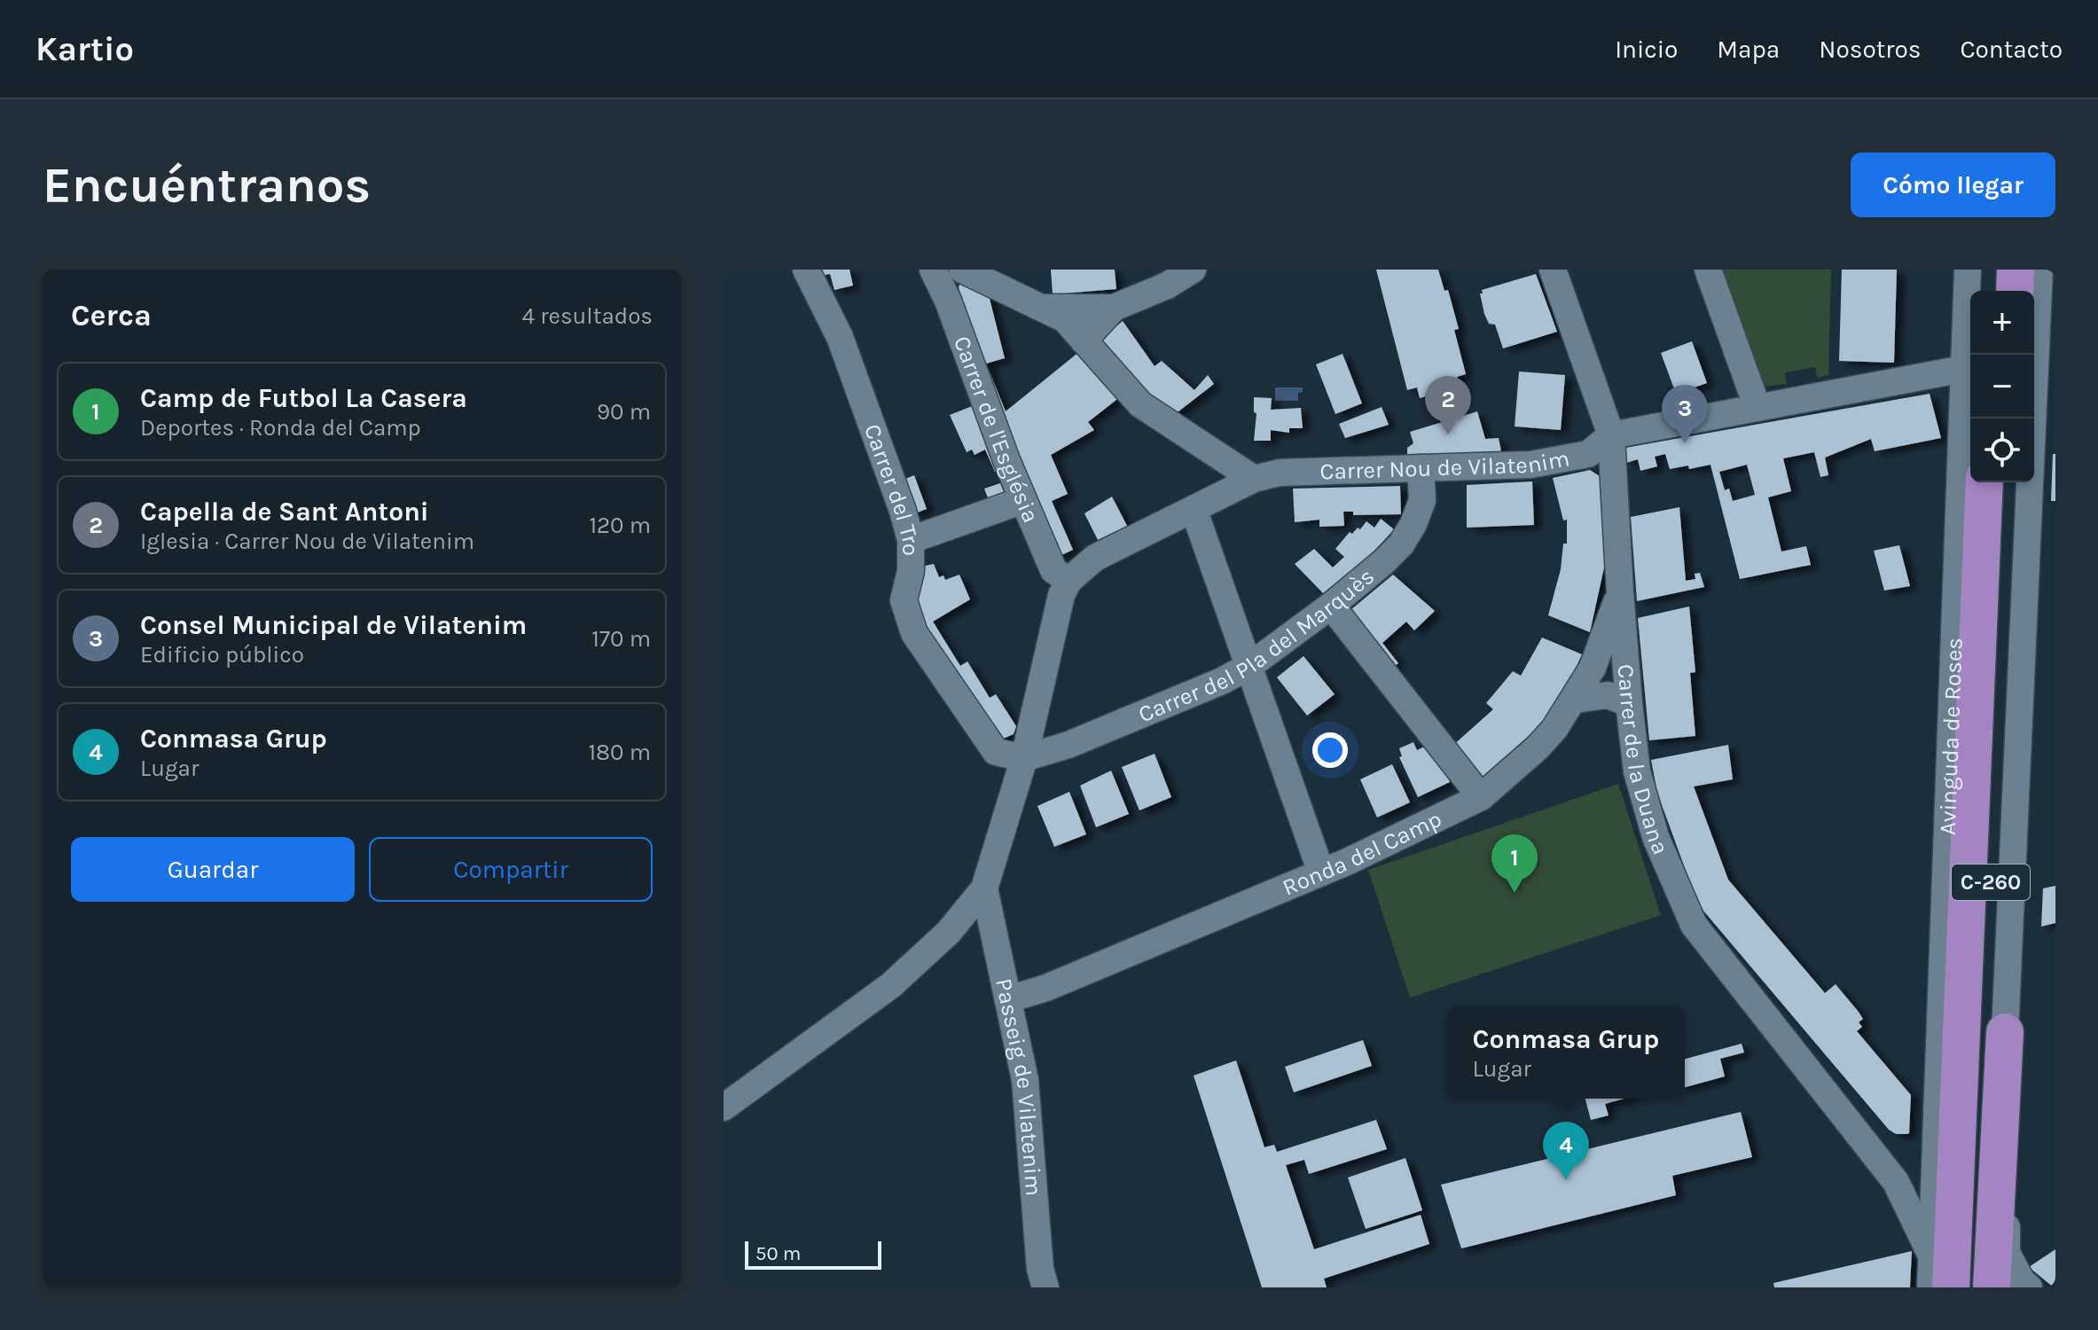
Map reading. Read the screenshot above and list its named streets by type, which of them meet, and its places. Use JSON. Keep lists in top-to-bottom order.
{
  "streets": {
    "highway": ["C-260"],
    "street": [
      "Carrer de l'Església",
      "Carrer Nou de Vilatenim",
      "Carrer del Tro",
      "Carrer del Pla del Marquès",
      "Avinguda de Roses",
      "Carrer de la Duana",
      "Ronda del Camp",
      "Passeig de Vilatenim"
    ]
  },
  "crossings": [
    ["Carrer de l'Església", "Carrer Nou de Vilatenim"],
    ["Carrer Nou de Vilatenim", "Carrer del Pla del Marquès"],
    ["Carrer Nou de Vilatenim", "Avinguda de Roses"],
    ["Carrer Nou de Vilatenim", "Carrer de la Duana"],
    ["Carrer del Tro", "Carrer del Pla del Marquès"],
    ["Carrer de la Duana", "Ronda del Camp"],
    ["Carrer de la Duana", "C-260"],
    ["Ronda del Camp", "Passeig de Vilatenim"]
  ],
  "scale_bar": "50 m",
  "page": {
    "header": "Kartio",
    "nav": [
      "Inicio",
      "Mapa",
      "Nosotros",
      "Contacto"
    ],
    "buttons": [
      "Cómo llegar",
      ["Guardar", "Compartir"]
    ],
    "title": "Encuéntranos",
    "heading": ["Cerca", "4 resultados"],
    "map_buttons": ["+", "−"],
    "list": [
      {
        "mark": "1",
        "name": "Camp de Futbol La Casera",
        "note": "Deportes · Ronda del Camp",
        "value": "90 m"
      },
      {
        "mark": "2",
        "name": "Capella de Sant Antoni",
        "note": "Iglesia · Carrer Nou de Vilatenim",
        "value": "120 m"
      },
      {
        "mark": "3",
        "name": "Consel Municipal de Vilatenim",
        "note": "Edificio público",
        "value": "170 m"
      },
      {
        "mark": "4",
        "name": "Conmasa Grup",
        "note": "Lugar",
        "value": "180 m"
      }
    ],
    "pins": [
      "2",
      "3",
      "1",
      "4"
    ],
    "popup": ["Conmasa Grup", "Lugar"],
    "scale": "50 m"
  }
}
